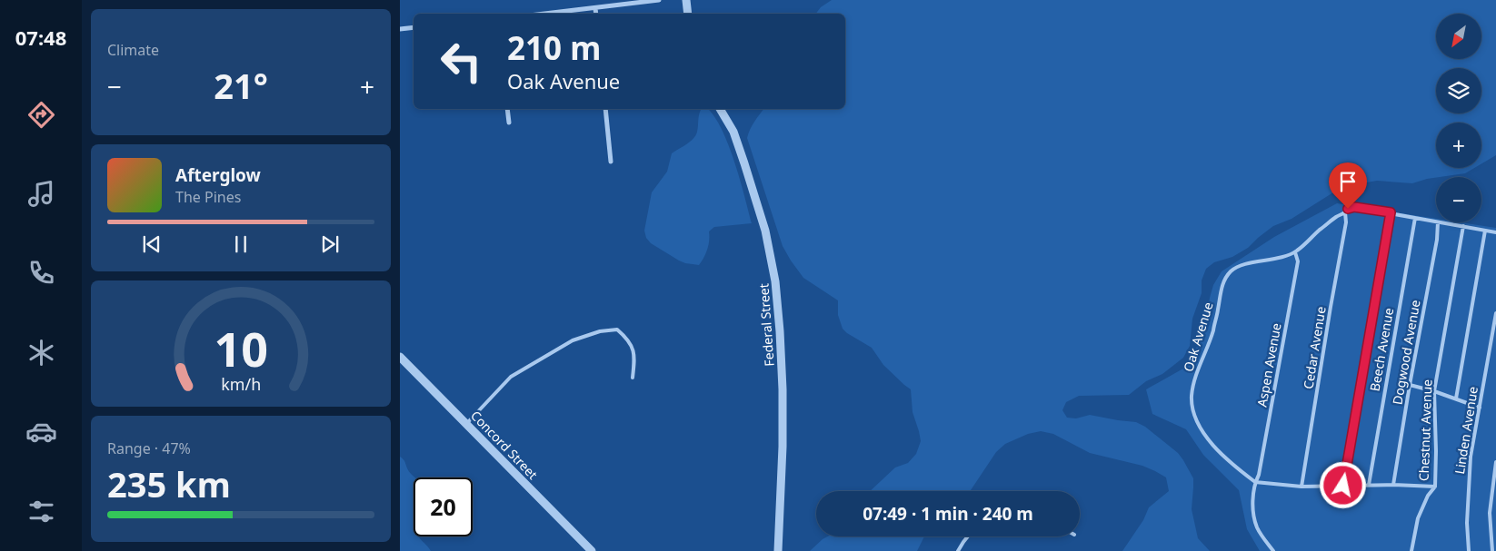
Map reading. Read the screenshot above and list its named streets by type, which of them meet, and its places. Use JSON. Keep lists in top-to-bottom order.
{
  "streets": {
    "street": ["Federal Street", "Concord Street"],
    "lane": [
      "Oak Avenue",
      "Cedar Avenue",
      "Beech Avenue",
      "Dogwood Avenue",
      "Aspen Avenue",
      "Chestnut Avenue",
      "Linden Avenue"
    ]
  },
  "crossings": [
    ["Oak Avenue", "Cedar Avenue"],
    ["Oak Avenue", "Beech Avenue"],
    ["Oak Avenue", "Dogwood Avenue"],
    ["Oak Avenue", "Aspen Avenue"],
    ["Oak Avenue", "Chestnut Avenue"]
  ],
  "north": "bottom left",
  "page": {
    "tabs": "07:48",
    "tile": [
      "Climate",
      ["Range · 47%", "235 km"]
    ],
    "map_buttons": ["+", "−"],
    "turn": ["210 m", "Oak Avenue"],
    "heat": ["−", "21°", "+"],
    "song": ["Afterglow", "The Pines"],
    "limit": "20",
    "trip": "07:49 · 1 min · 240 m",
    "gauge": ["10", "km/h"]
  }
}
